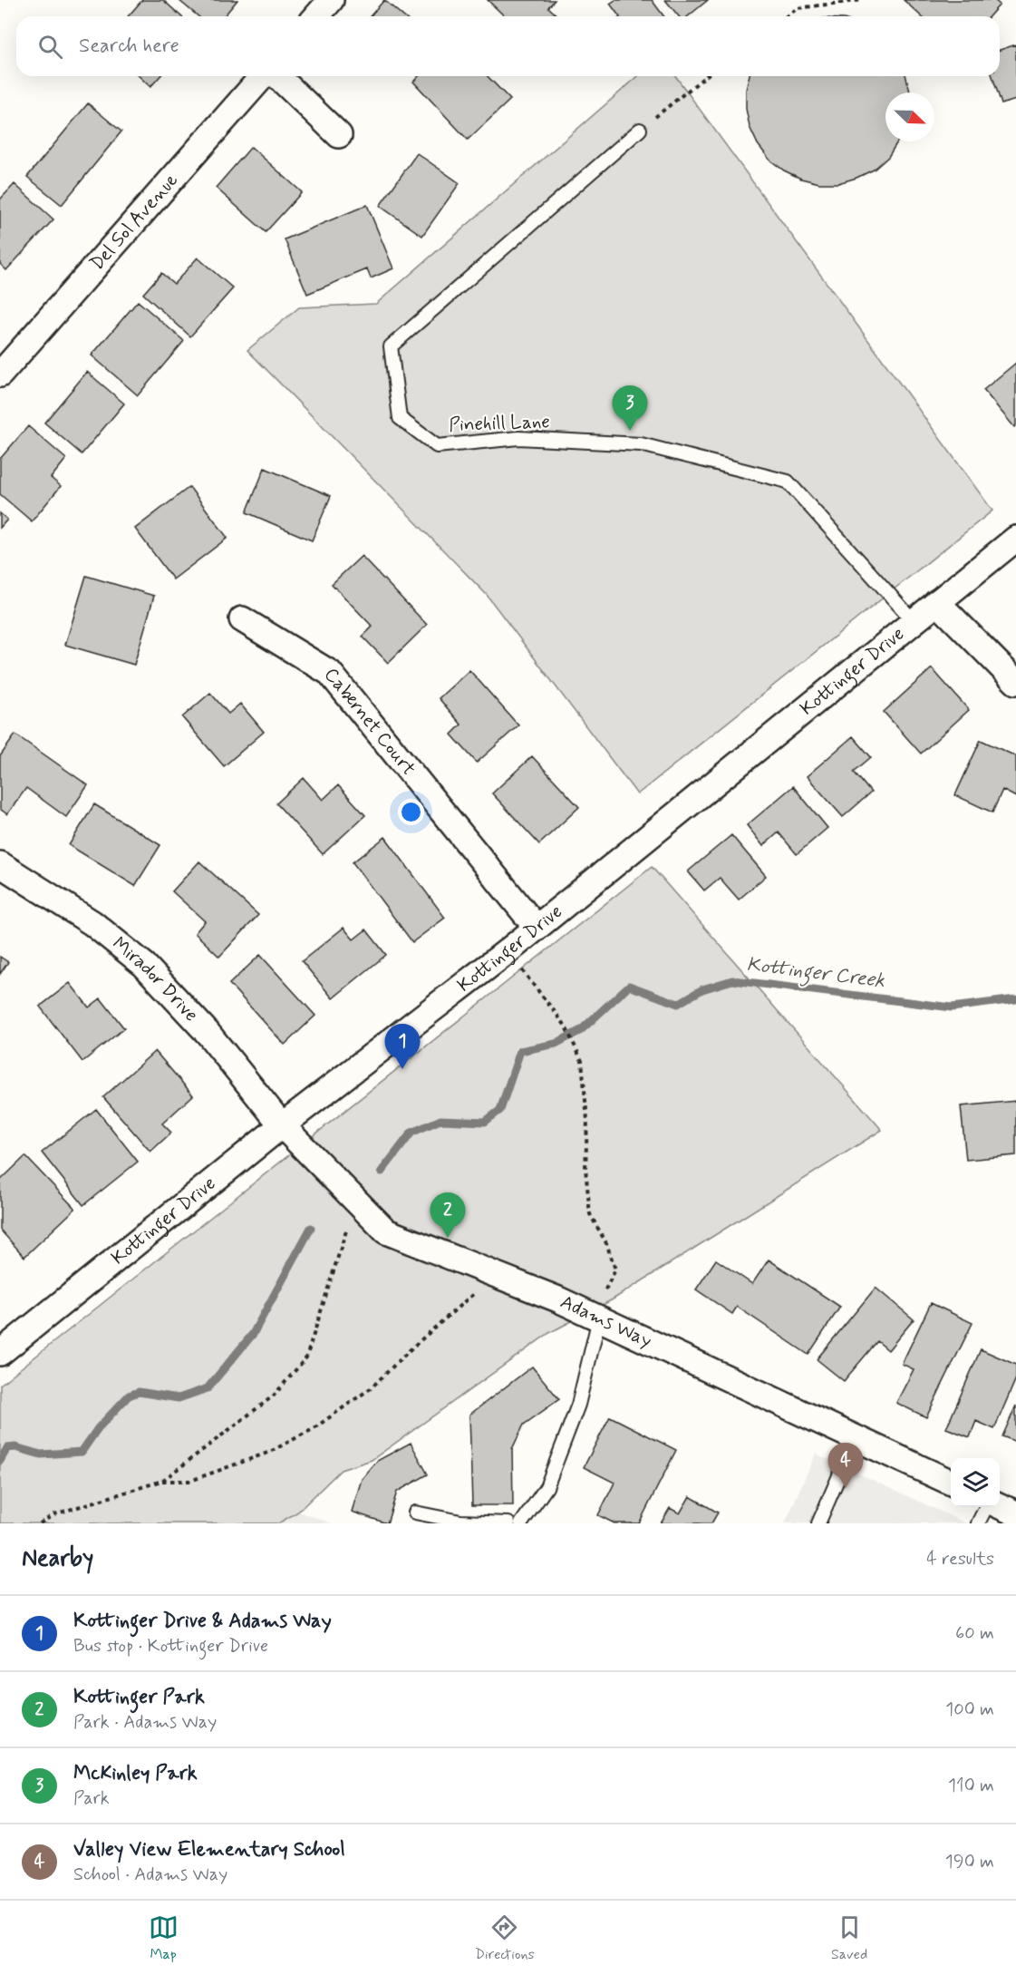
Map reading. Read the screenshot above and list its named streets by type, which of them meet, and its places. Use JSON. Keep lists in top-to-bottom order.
{
  "streets": {
    "street": [
      "Del Sol Avenue",
      "Kottinger Drive",
      "Cabernet Court",
      "Mirador Drive",
      "Adams Way"
    ],
    "lane": ["Pinehill Lane"]
  },
  "crossings": [
    ["Pinehill Lane", "Kottinger Drive"],
    ["Kottinger Drive", "Cabernet Court"],
    ["Kottinger Drive", "Mirador Drive"],
    ["Kottinger Drive", "Adams Way"],
    ["Mirador Drive", "Adams Way"]
  ],
  "water": ["Kottinger Creek"],
  "north": "bottom right",
  "page": {
    "search": "Search here",
    "pins": [
      "3",
      "1",
      "2",
      "4"
    ],
    "heading": ["Nearby", "4 results"],
    "list": [
      {
        "mark": "1",
        "name": "Kottinger Drive & Adams Way",
        "note": "Bus stop · Kottinger Drive",
        "value": "60 m"
      },
      {
        "mark": "2",
        "name": "Kottinger Park",
        "note": "Park · Adams Way",
        "value": "100 m"
      },
      {
        "mark": "3",
        "name": "McKinley Park",
        "note": "Park",
        "value": "110 m"
      },
      {
        "mark": "4",
        "name": "Valley View Elementary School",
        "note": "School · Adams Way",
        "value": "190 m"
      }
    ],
    "nav": ["Map", "Directions", "Saved"]
  }
}
